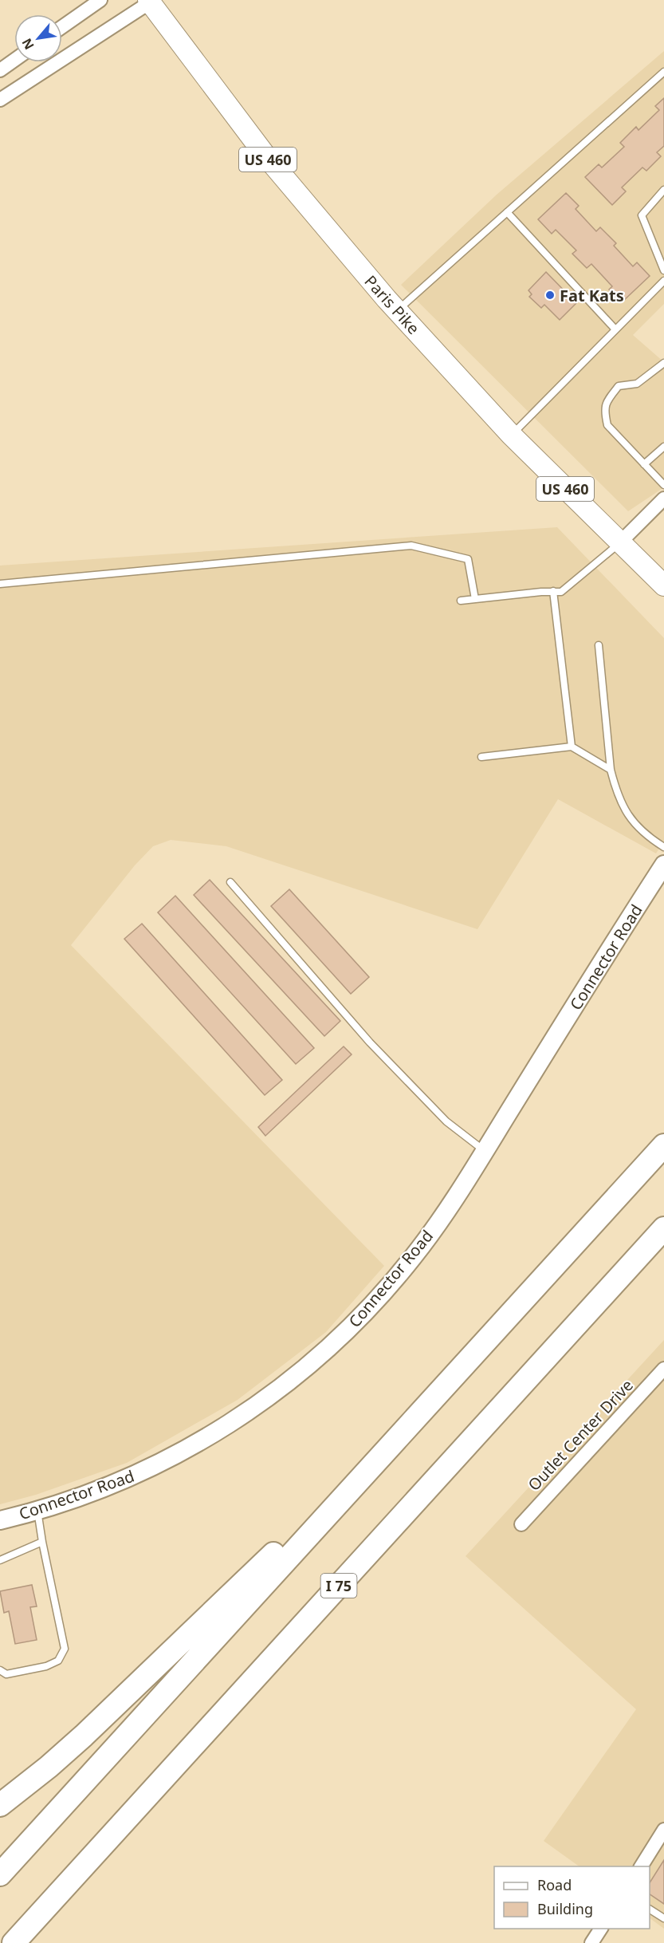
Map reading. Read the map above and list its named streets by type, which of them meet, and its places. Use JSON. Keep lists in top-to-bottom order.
{
  "streets": {
    "highway": ["I 75"],
    "main road": ["US 460", "Paris Pike", "Connector Road"],
    "street": ["Outlet Center Drive"]
  },
  "places": ["Fat Kats"],
  "legend": ["Road", "Building"],
  "north": "bottom left"
}
